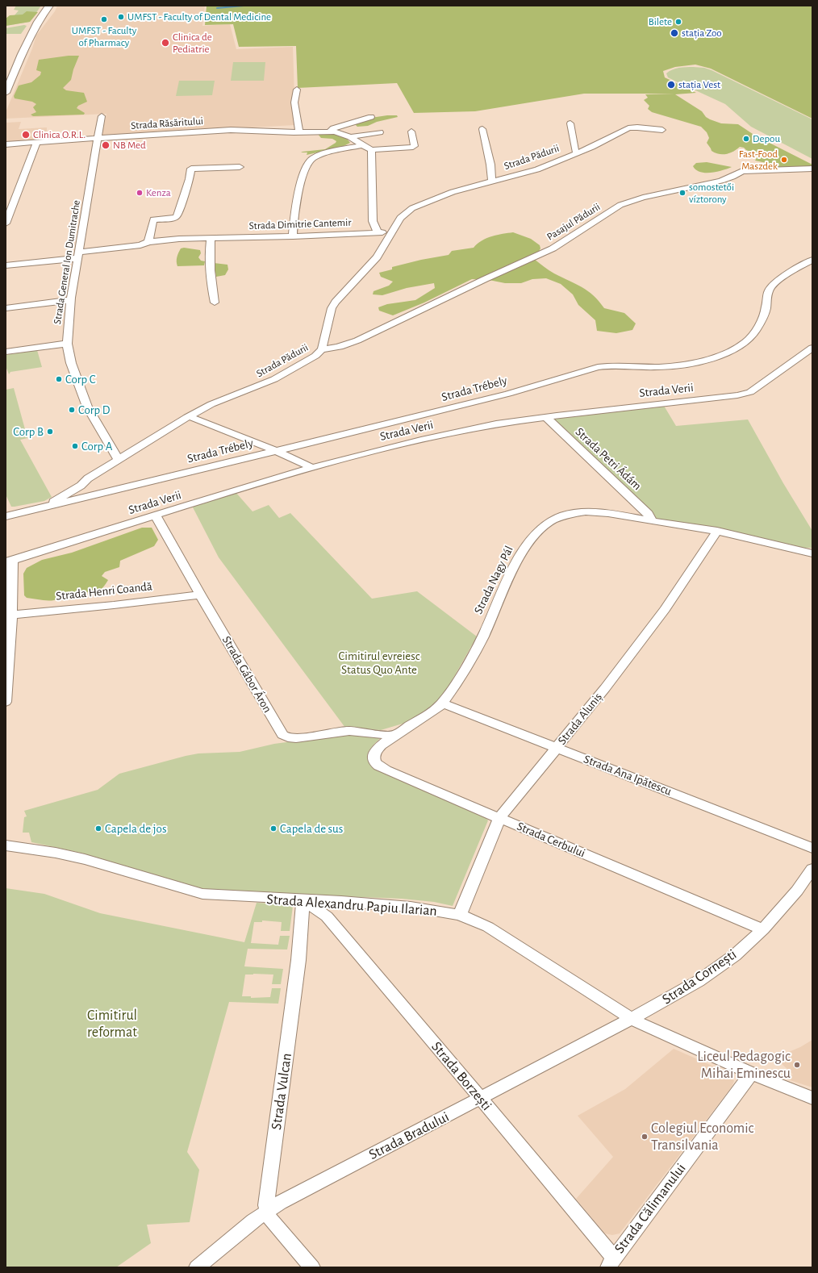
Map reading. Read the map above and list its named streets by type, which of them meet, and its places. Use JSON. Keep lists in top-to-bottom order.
{
  "streets": {
    "street": [
      "Strada Răsăritului",
      "Strada Pădurii",
      "Pasajul Pădurii",
      "Strada Dimitrie Cantemir",
      "Strada General Ion Dumitrache",
      "Strada Trébely",
      "Strada Verii",
      "Strada Petri Ádám",
      "Strada Nagy Pál",
      "Strada Henri Coandă",
      "Strada Gábor Áron",
      "Strada Aluniș",
      "Strada Ana Ipătescu",
      "Strada Cerbului",
      "Strada Alexandru Papiu Ilarian",
      "Strada Cornești",
      "Strada Borzești",
      "Strada Vulcan",
      "Strada Bradului",
      "Strada Călimanului"
    ]
  },
  "crossings": [
    ["Strada Răsăritului", "Strada General Ion Dumitrache"],
    ["Strada Pădurii", "Pasajul Pădurii"],
    ["Strada Pădurii", "Strada Dimitrie Cantemir"],
    ["Strada Pădurii", "Strada General Ion Dumitrache"],
    ["Strada Pădurii", "Strada Trébely"],
    ["Strada Dimitrie Cantemir", "Strada General Ion Dumitrache"],
    ["Strada Verii", "Strada Petri Ádám"],
    ["Strada Verii", "Strada Gábor Áron"],
    ["Strada Petri Ádám", "Strada Nagy Pál"],
    ["Strada Nagy Pál", "Strada Gábor Áron"],
    ["Strada Nagy Pál", "Strada Aluniș"],
    ["Strada Nagy Pál", "Strada Ana Ipătescu"],
    ["Strada Nagy Pál", "Strada Cerbului"],
    ["Strada Henri Coandă", "Strada Gábor Áron"],
    ["Strada Gábor Áron", "Strada Cerbului"],
    ["Strada Aluniș", "Strada Ana Ipătescu"],
    ["Strada Aluniș", "Strada Cerbului"],
    ["Strada Aluniș", "Strada Alexandru Papiu Ilarian"],
    ["Strada Cerbului", "Strada Cornești"],
    ["Strada Alexandru Papiu Ilarian", "Strada Cornești"],
    ["Strada Alexandru Papiu Ilarian", "Strada Borzești"],
    ["Strada Alexandru Papiu Ilarian", "Strada Vulcan"],
    ["Strada Alexandru Papiu Ilarian", "Strada Bradului"],
    ["Strada Alexandru Papiu Ilarian", "Strada Călimanului"],
    ["Strada Cornești", "Strada Bradului"],
    ["Strada Borzești", "Strada Vulcan"],
    ["Strada Borzești", "Strada Bradului"],
    ["Strada Borzești", "Strada Călimanului"],
    ["Strada Vulcan", "Strada Bradului"]
  ],
  "parks": ["Cimitirul evreiesc Status Quo Ante", "Cimitirul reformat"],
  "places": [
    "UMFST - Faculty of Dental Medicine",
    "UMFST - Faculty of Pharmacy",
    "Bilete",
    "stația Zoo",
    "Clinica de Pediatrie",
    "stația Vest",
    "Clinica O.R.L.",
    "Depou",
    "NB Med",
    "Fast-Food Maszdek",
    "Kenza",
    "somostetői víztorony",
    "Corp C",
    "Corp D",
    "Corp B",
    "Corp A",
    "Capela de jos",
    "Capela de sus",
    "Liceul Pedagogic Mihai Eminescu",
    "Colegiul Economic Transilvania"
  ]
}
